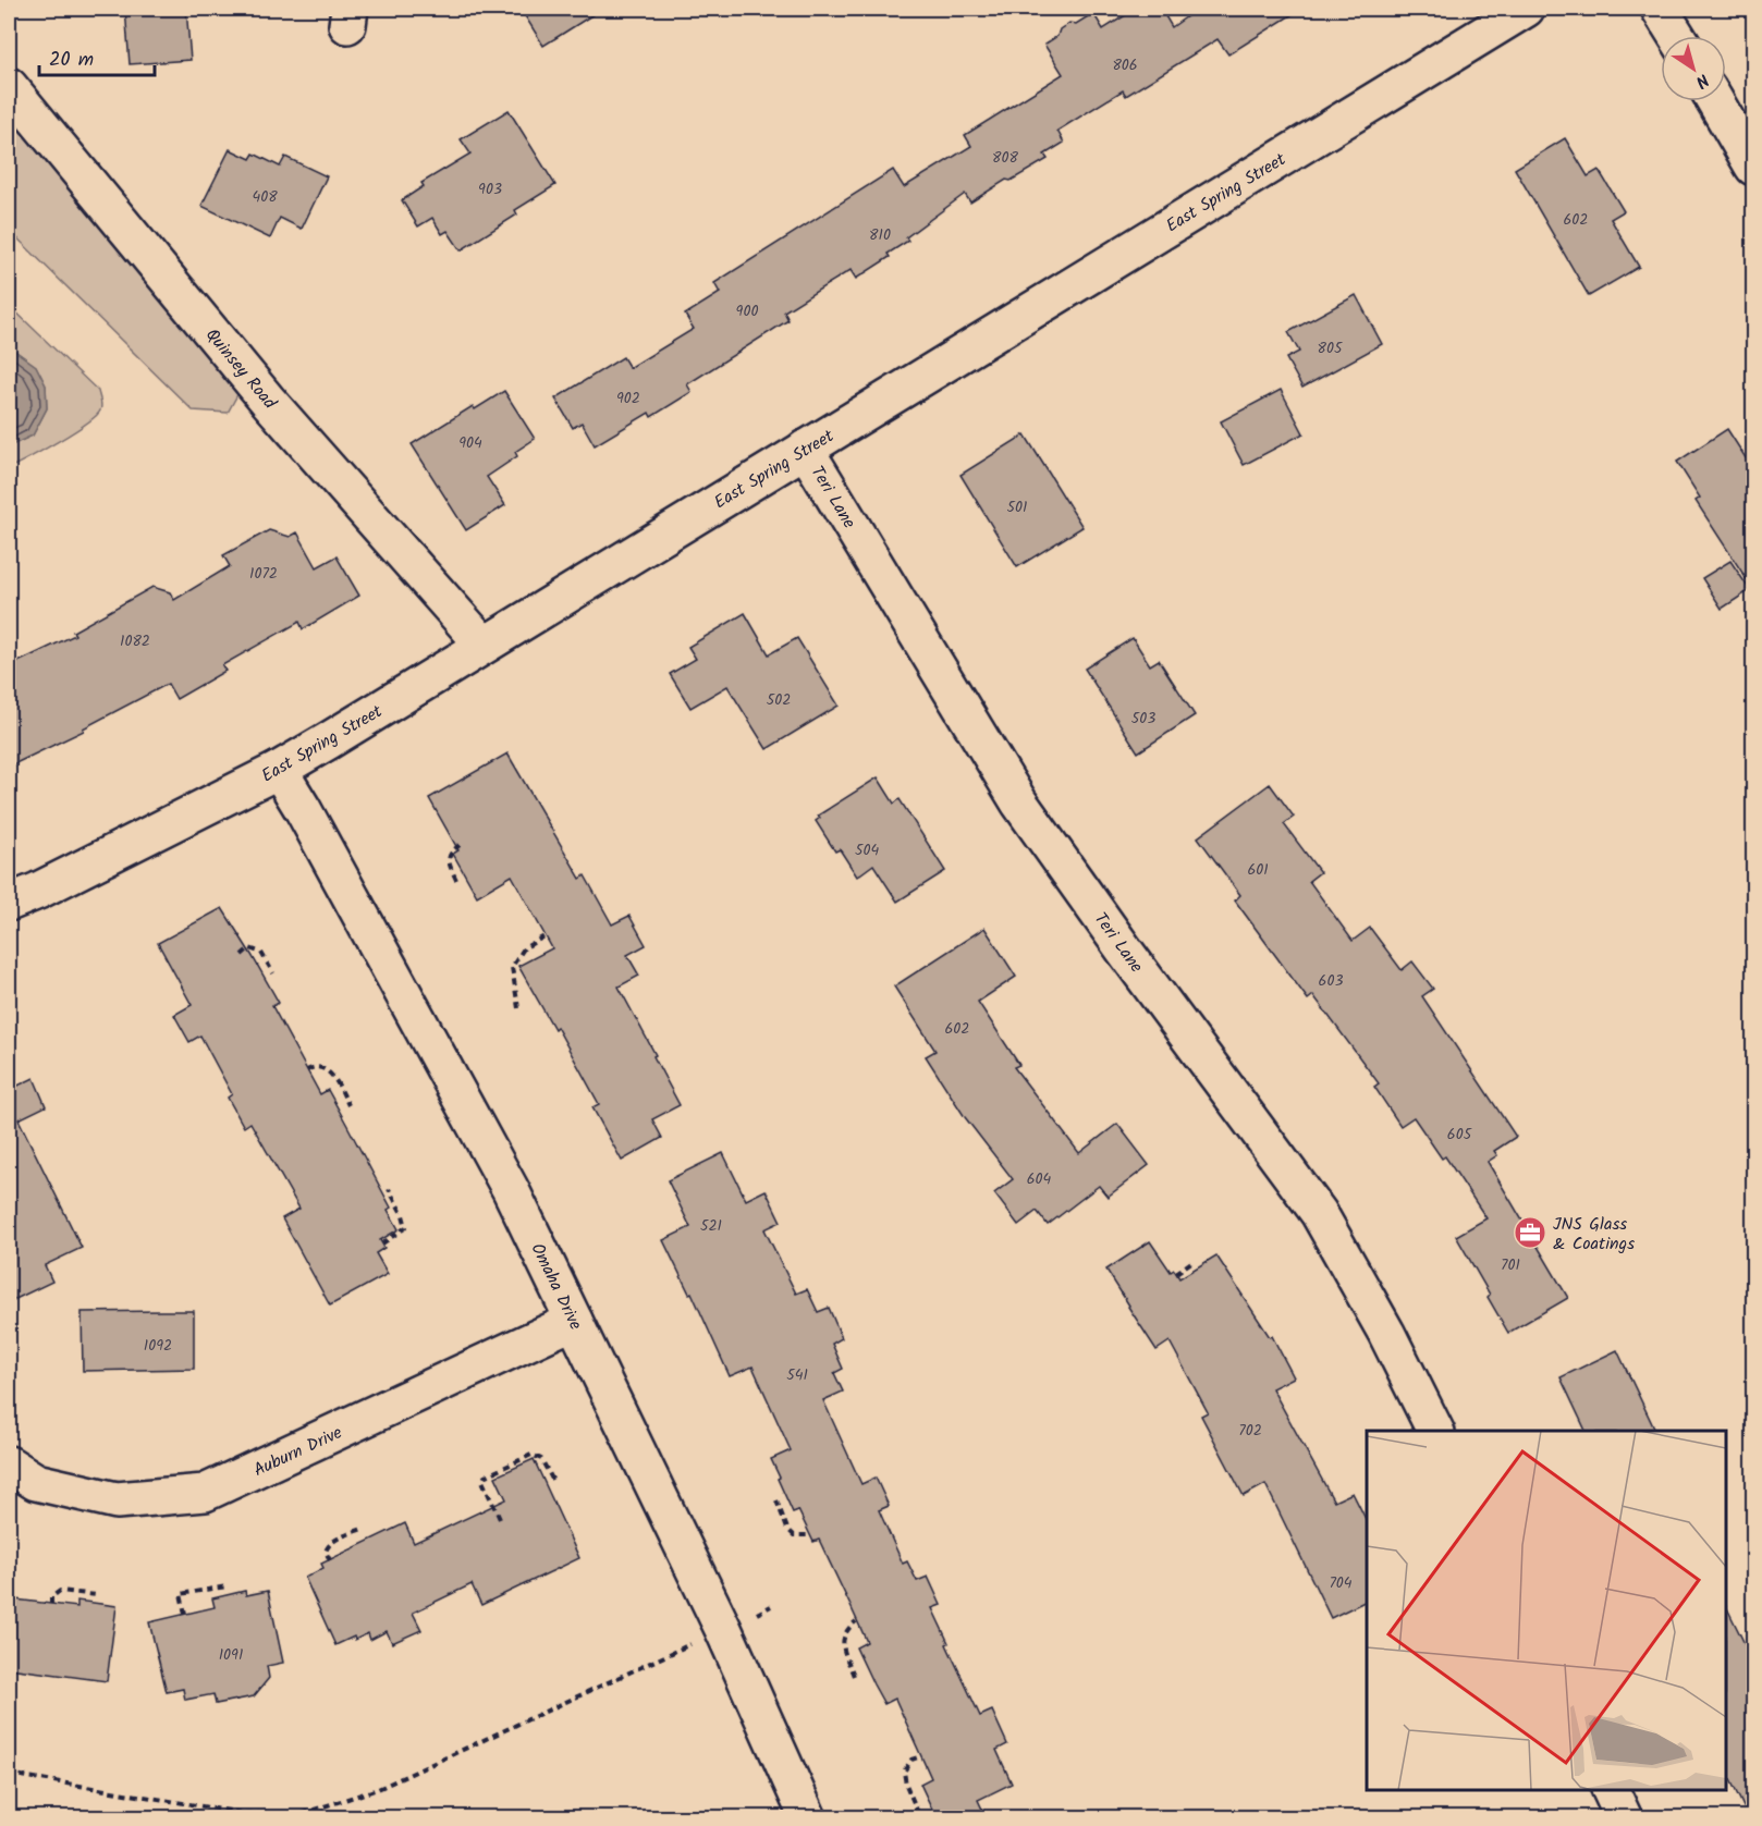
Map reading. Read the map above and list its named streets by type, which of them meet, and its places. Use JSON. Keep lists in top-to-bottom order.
{
  "streets": {
    "street": [
      "East Spring Street",
      "Quinsey Road",
      "Teri Lane",
      "Omaha Drive",
      "Auburn Drive"
    ]
  },
  "crossings": [
    ["East Spring Street", "Quinsey Road"],
    ["East Spring Street", "Teri Lane"],
    ["East Spring Street", "Omaha Drive"],
    ["Omaha Drive", "Auburn Drive"]
  ],
  "places": {
    "office": ["JNS Glass & Coatings"]
  },
  "house_numbers": [
    "806",
    "808",
    "903",
    "408",
    "602",
    "810",
    "900",
    "805",
    "902",
    "904",
    "501",
    "1072",
    "1082",
    "502",
    "503",
    "504",
    "601",
    "603",
    "602",
    "605",
    "604",
    "521",
    "701",
    "1092",
    "541",
    "702",
    "704",
    "1091"
  ],
  "scale_bar": "20 m",
  "north": "bottom right"
}
